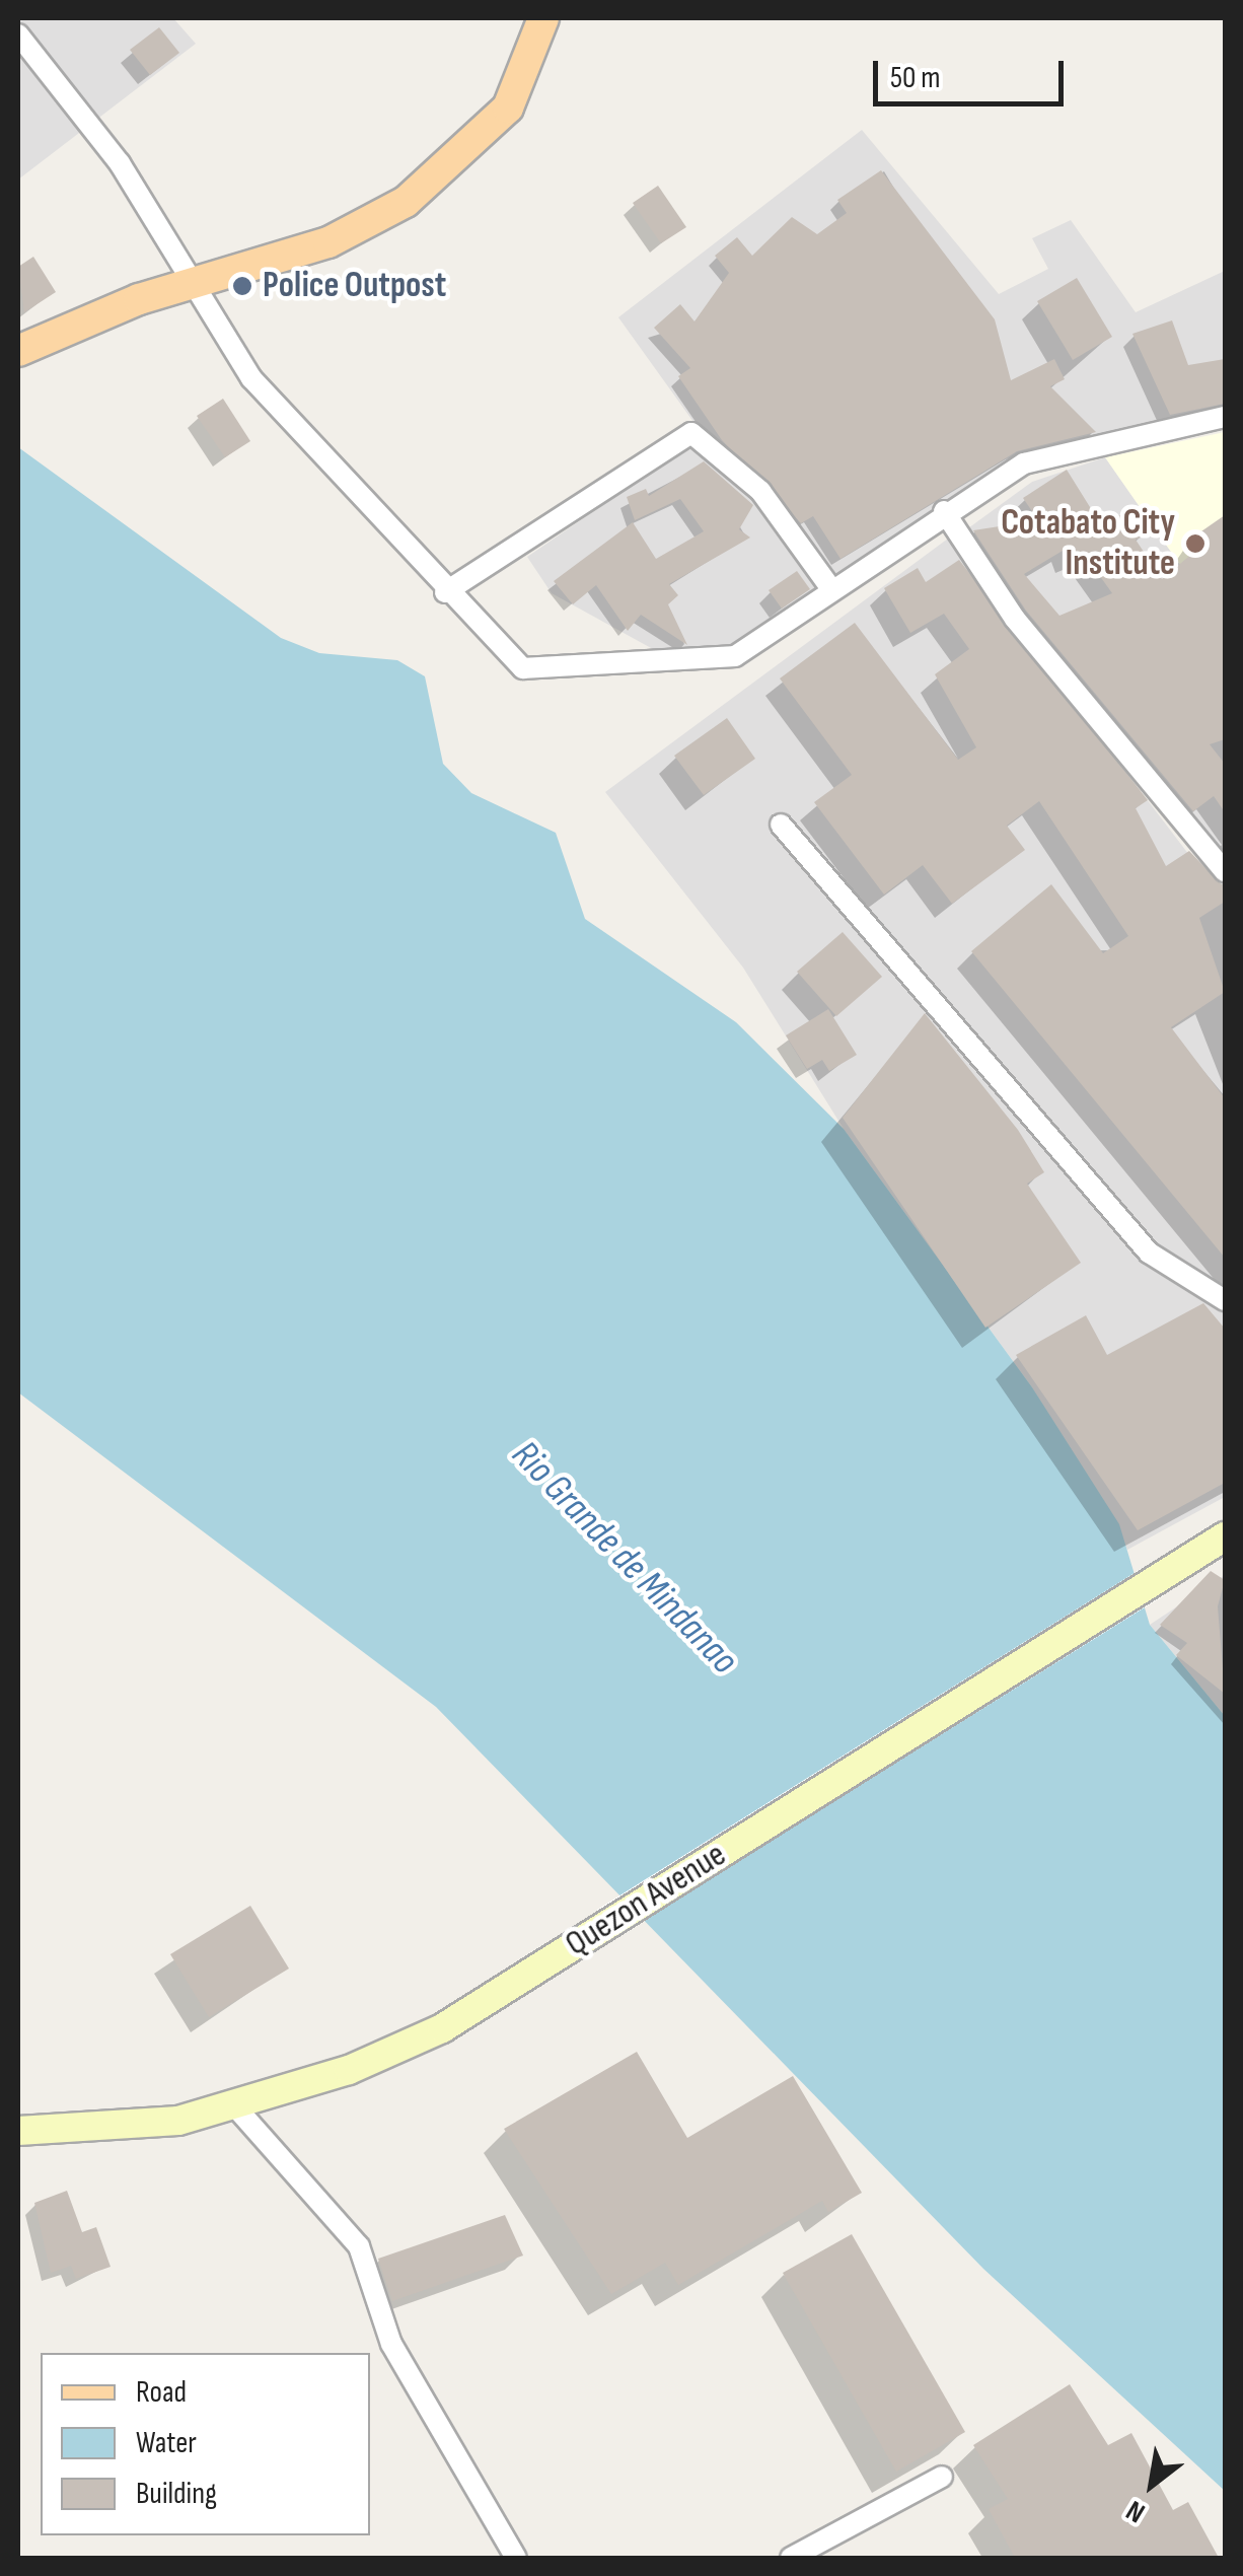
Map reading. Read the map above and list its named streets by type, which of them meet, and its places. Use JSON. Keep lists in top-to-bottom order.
{
  "streets": {
    "street": ["Quezon Avenue"]
  },
  "water": ["Rio Grande de Mindanao"],
  "places": ["Police Outpost", "Cotabato City Institute"],
  "legend": ["Road", "Water", "Building"],
  "scale_bar": "50 m",
  "north": "bottom left"
}
